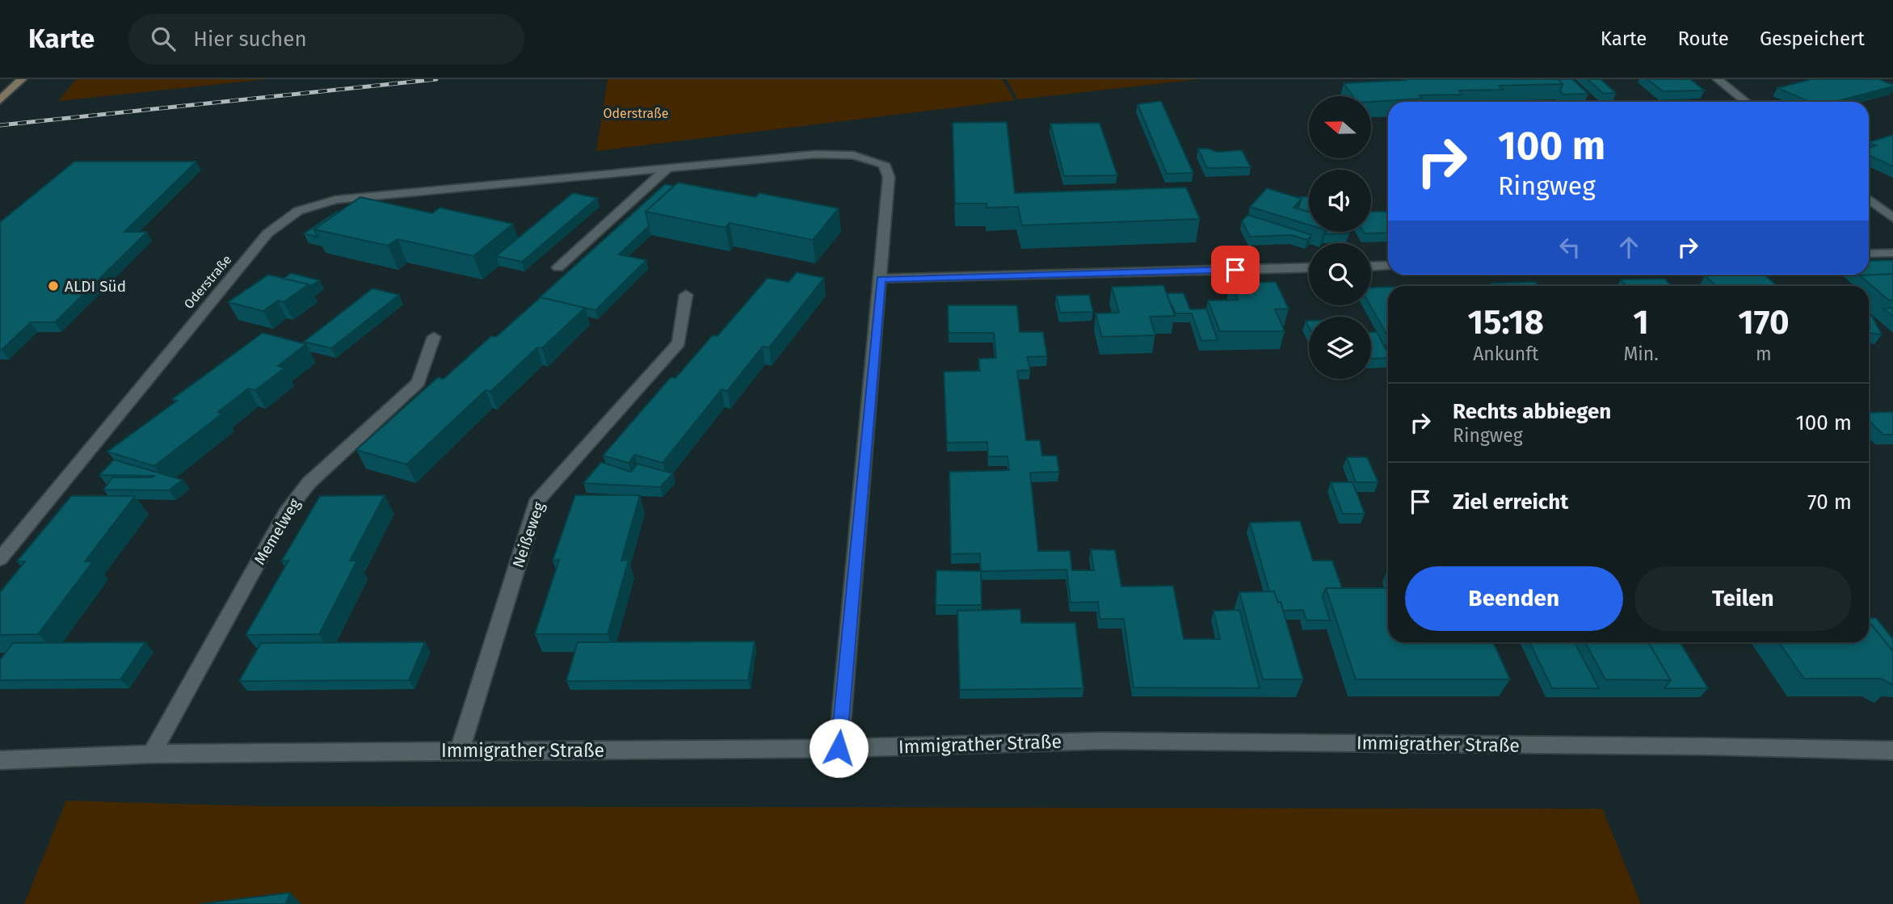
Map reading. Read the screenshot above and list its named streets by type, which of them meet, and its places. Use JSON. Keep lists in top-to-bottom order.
{
  "streets": {
    "street": [
      "Oderstraße",
      "Memelweg",
      "Neißeweg",
      "Immigrather Straße"
    ]
  },
  "crossings": [
    ["Memelweg", "Immigrather Straße"],
    ["Neißeweg", "Immigrather Straße"]
  ],
  "parks": ["Oderstraße"],
  "places": ["ALDI Süd"],
  "north": "left",
  "page": {
    "header": "Karte",
    "search": "Hier suchen",
    "nav": ["Karte", "Route", "Gespeichert"],
    "turn": ["100 m", "Ringweg"],
    "eta": [
      "15:18",
      "Ankunft",
      "1",
      "Min.",
      "170",
      "m"
    ],
    "list": [
      {
        "name": "Rechts abbiegen",
        "note": "Ringweg",
        "value": "100 m"
      },
      {
        "name": "Ziel erreicht",
        "value": "70 m"
      }
    ],
    "buttons": ["Beenden", "Teilen"]
  }
}
